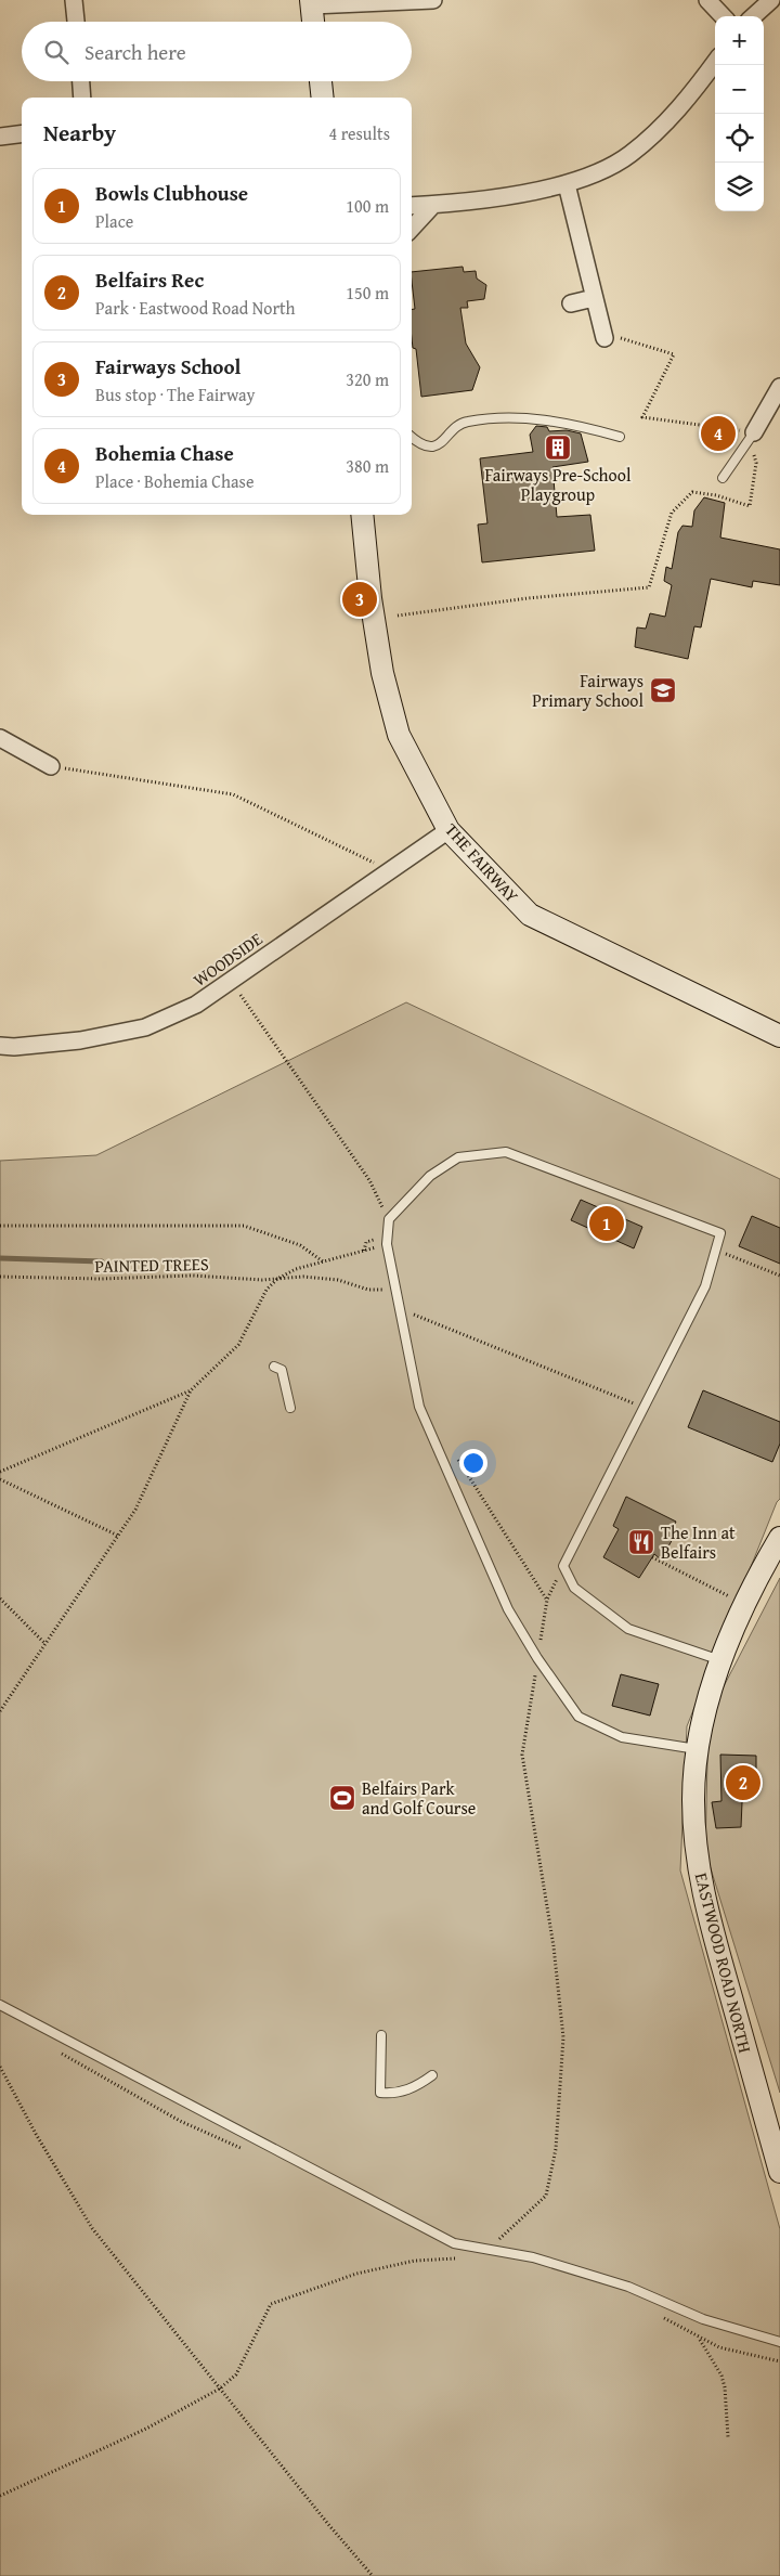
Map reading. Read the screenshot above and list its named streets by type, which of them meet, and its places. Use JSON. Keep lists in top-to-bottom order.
{
  "streets": {
    "street": ["THE FAIRWAY", "WOODSIDE", "EASTWOOD ROAD NORTH"],
    "path": ["PAINTED TREES"]
  },
  "crossings": [
    ["THE FAIRWAY", "WOODSIDE"]
  ],
  "places": {
    "building": ["Fairways Pre-School Playgroup"],
    "school or university": ["Fairways Primary School"],
    "restaurant": ["The Inn at Belfairs"],
    "sports": ["Belfairs Park and Golf Course"]
  },
  "page": {
    "map_buttons": ["+", "−"],
    "search": "Search here",
    "heading": ["Nearby", "4 results"],
    "list": [
      {
        "mark": "1",
        "name": "Bowls Clubhouse",
        "note": "Place",
        "value": "100 m"
      },
      {
        "mark": "2",
        "name": "Belfairs Rec",
        "note": "Park · Eastwood Road North",
        "value": "150 m"
      },
      {
        "mark": "3",
        "name": "Fairways School",
        "note": "Bus stop · The Fairway",
        "value": "320 m"
      },
      {
        "mark": "4",
        "name": "Bohemia Chase",
        "note": "Place · Bohemia Chase",
        "value": "380 m"
      }
    ],
    "pins": [
      "4",
      "3",
      "1",
      "2"
    ]
  }
}
